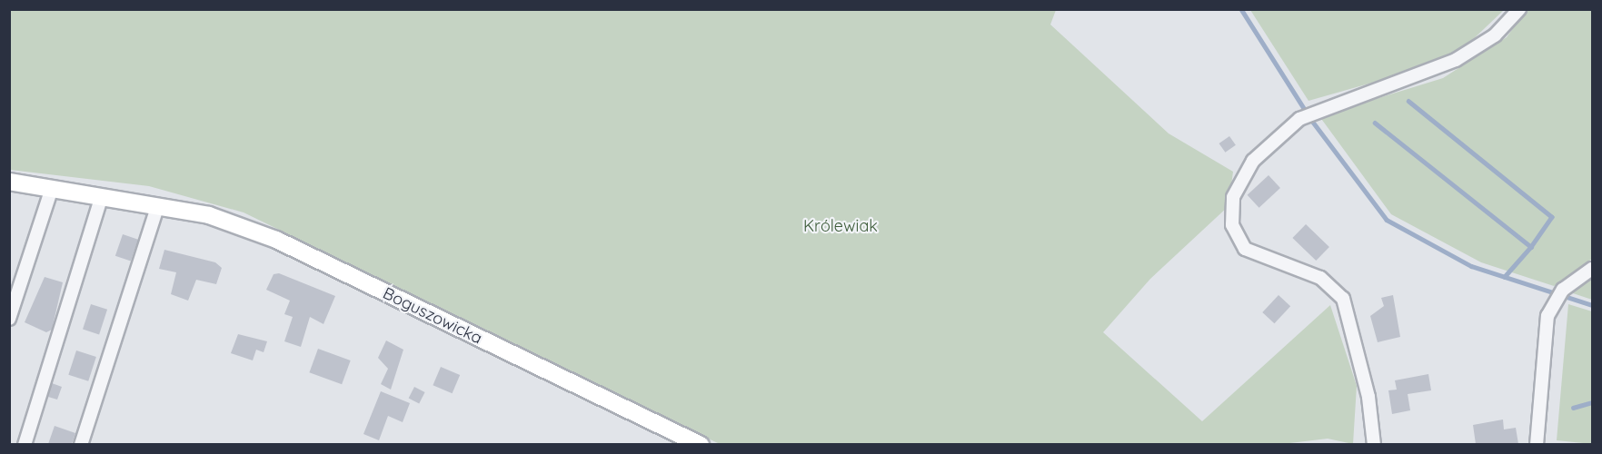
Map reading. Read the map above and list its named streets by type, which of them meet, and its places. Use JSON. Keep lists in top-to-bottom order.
{
  "streets": {
    "street": ["Boguszowicka"]
  },
  "parks": ["Królewiak"]
}
